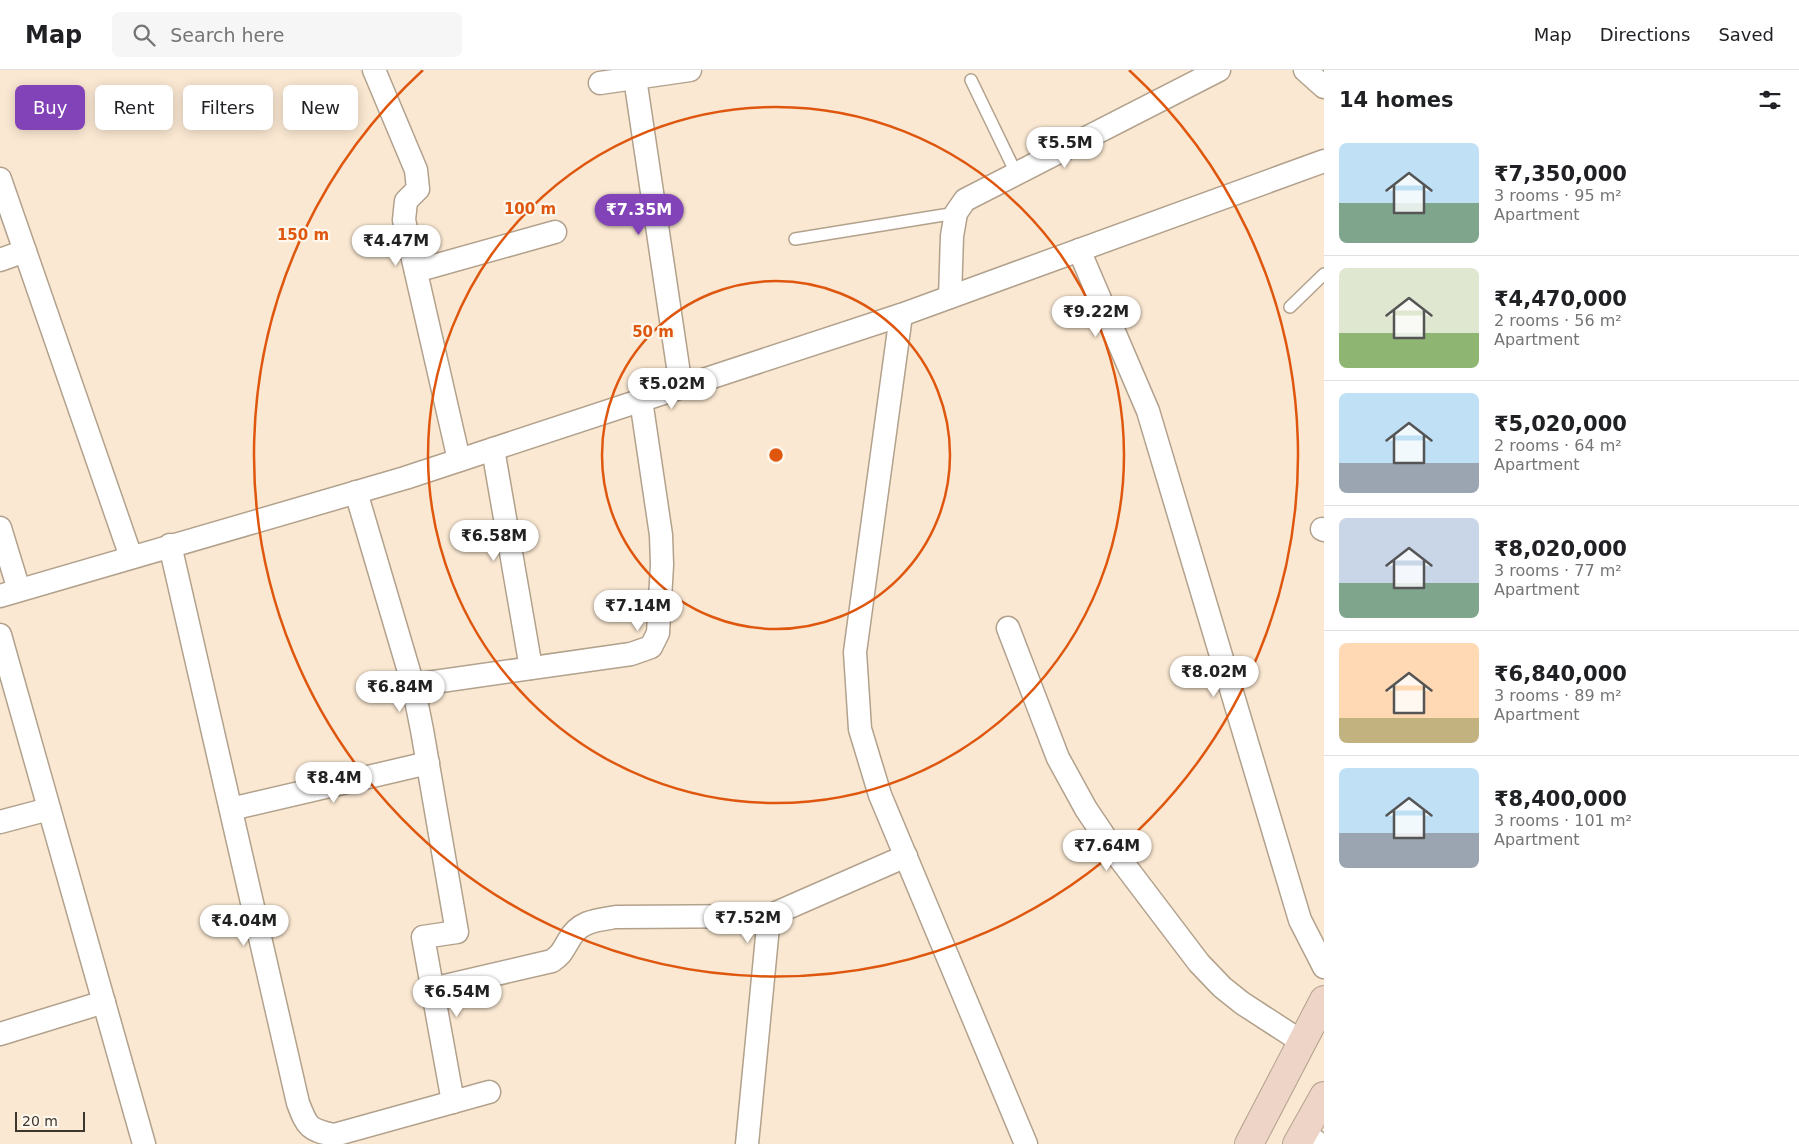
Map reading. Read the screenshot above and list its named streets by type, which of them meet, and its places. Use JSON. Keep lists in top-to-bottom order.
{
  "scale_bar": "20 m",
  "page": {
    "header": "Map",
    "search": "Search here",
    "nav": ["Map", "Directions", "Saved"],
    "heading": "14 homes",
    "chip": [
      "Buy",
      "Rent",
      "Filters",
      "New"
    ],
    "price": [
      "₹5.5M",
      "₹7.35M",
      "₹4.47M",
      "₹9.22M",
      "₹5.02M",
      "₹6.58M",
      "₹7.14M",
      "₹8.02M",
      "₹6.84M",
      "₹8.4M",
      "₹7.64M",
      "₹7.52M",
      "₹4.04M",
      "₹6.54M"
    ],
    "list": [
      {
        "name": "₹7,350,000",
        "note": "3 rooms · 95 m² · Apartment"
      },
      {
        "name": "₹4,470,000",
        "note": "2 rooms · 56 m² · Apartment"
      },
      {
        "name": "₹5,020,000",
        "note": "2 rooms · 64 m² · Apartment"
      },
      {
        "name": "₹8,020,000",
        "note": "3 rooms · 77 m² · Apartment"
      },
      {
        "name": "₹6,840,000",
        "note": "3 rooms · 89 m² · Apartment"
      },
      {
        "name": "₹8,400,000",
        "note": "3 rooms · 101 m² · Apartment"
      }
    ],
    "scale": "20 m"
  },
  "rings": ["100 m", "150 m", "50 m"]
}
